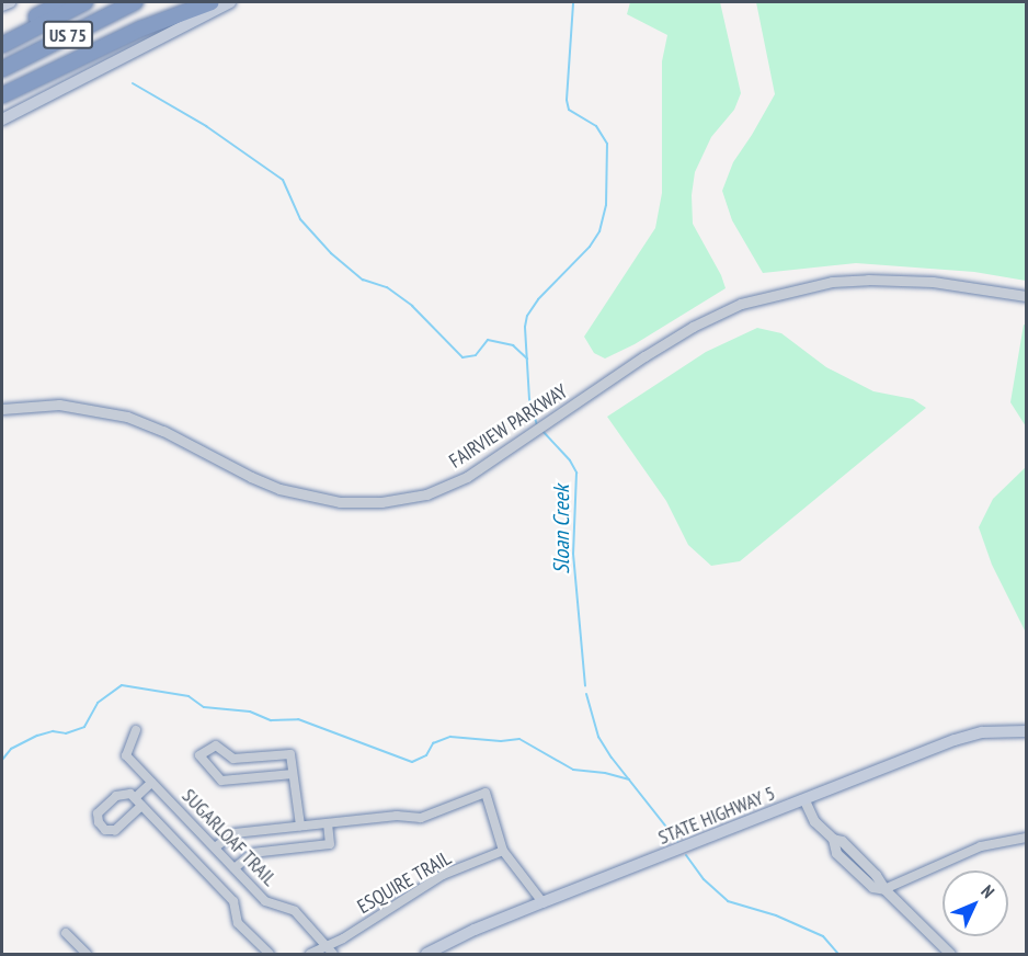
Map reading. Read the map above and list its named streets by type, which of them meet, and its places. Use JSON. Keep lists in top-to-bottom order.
{
  "streets": {
    "highway": ["US 75"],
    "main road": ["STATE HIGHWAY 5"],
    "street": ["FAIRVIEW PARKWAY", "SUGARLOAF TRAIL", "ESQUIRE TRAIL"]
  },
  "crossings": [
    ["SUGARLOAF TRAIL", "ESQUIRE TRAIL"]
  ],
  "water": ["Sloan Creek"],
  "north": "top right"
}
